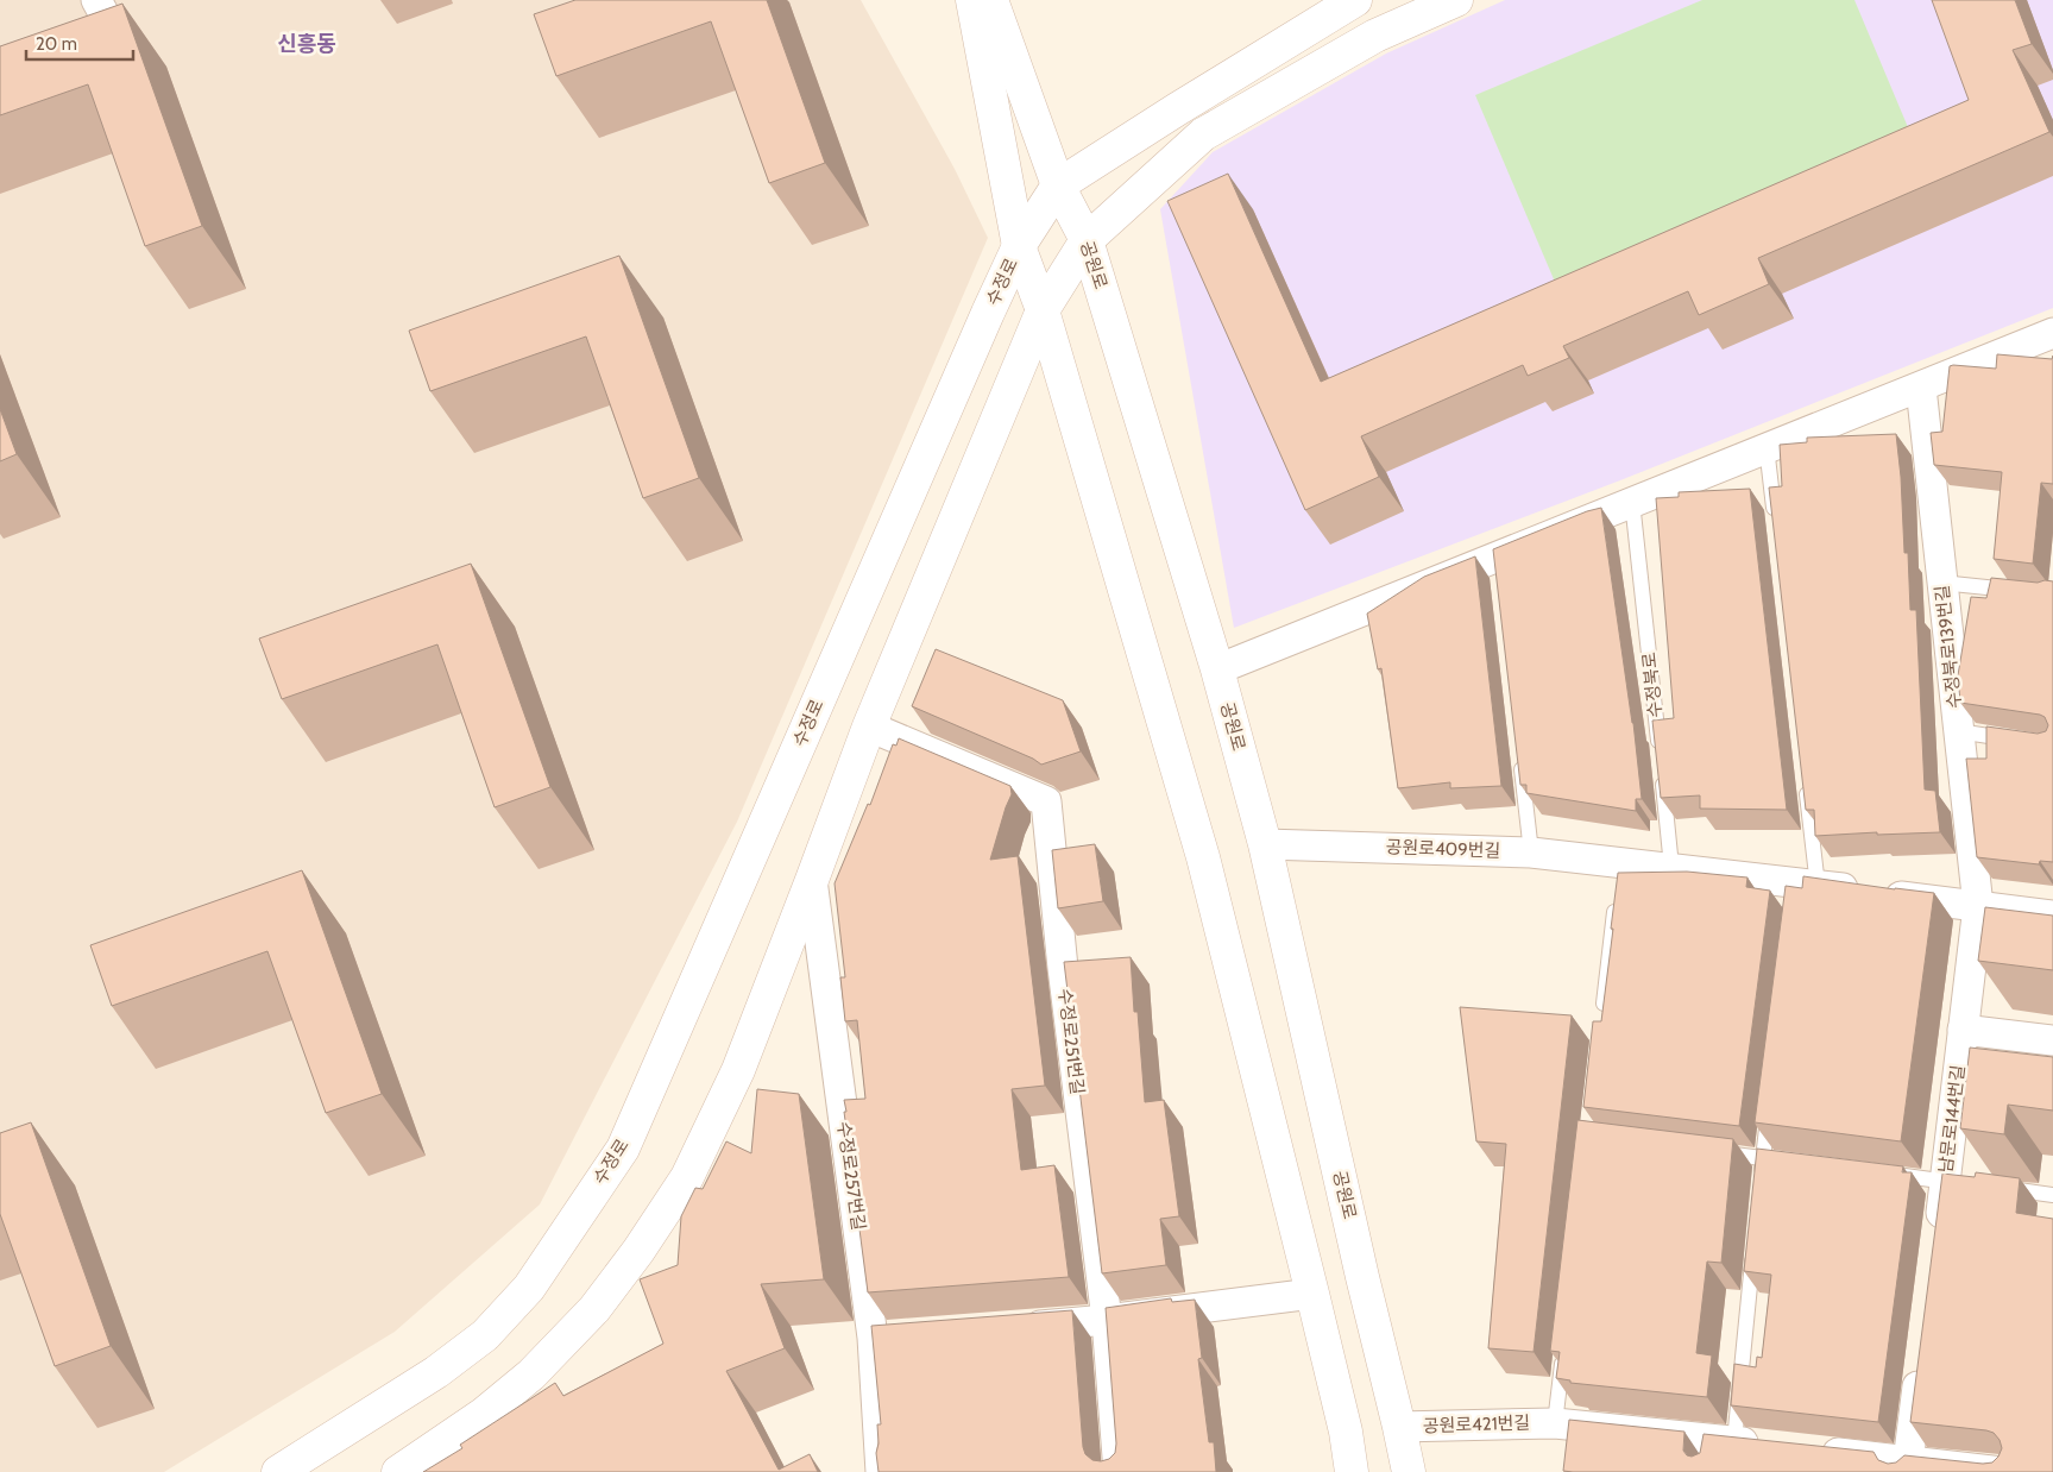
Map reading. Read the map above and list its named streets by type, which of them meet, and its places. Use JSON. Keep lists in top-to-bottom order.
{
  "streets": {
    "main road": ["공원로", "수정로"],
    "street": [
      "수정북로139번길",
      "공원로409번길",
      "수정로251번길",
      "남문로144번길",
      "수정로257번길",
      "공원로421번길"
    ],
    "lane": ["수정북로"]
  },
  "crossings": [
    ["공원로", "수정로"],
    ["공원로", "공원로409번길"],
    ["공원로", "공원로421번길"],
    ["수정북로139번길", "공원로409번길"],
    ["수정북로139번길", "남문로144번길"],
    ["수정북로", "공원로409번길"],
    ["공원로409번길", "남문로144번길"]
  ],
  "districts": ["신흥동"],
  "scale_bar": "20 m"
}
